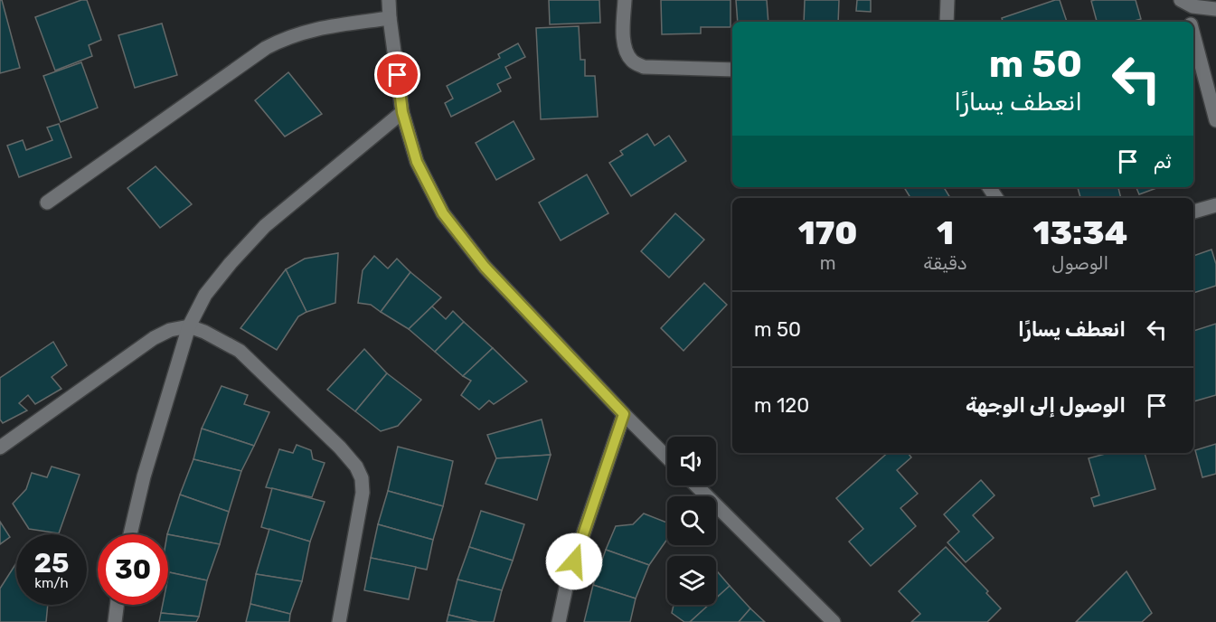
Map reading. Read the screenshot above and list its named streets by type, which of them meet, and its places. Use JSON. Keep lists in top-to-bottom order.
{
  "page": {
    "turn": ["50 m", "انعطف يسارًا"],
    "then": "ثم",
    "eta": [
      "13:34",
      "الوصول",
      "1",
      "دقيقة",
      "170",
      "m"
    ],
    "list": [
      {
        "name": "انعطف يسارًا",
        "value": "50 m"
      },
      {
        "name": "الوصول إلى الوجهة",
        "value": "120 m"
      }
    ],
    "speed": "25 km/h",
    "limit": "30"
  }
}
